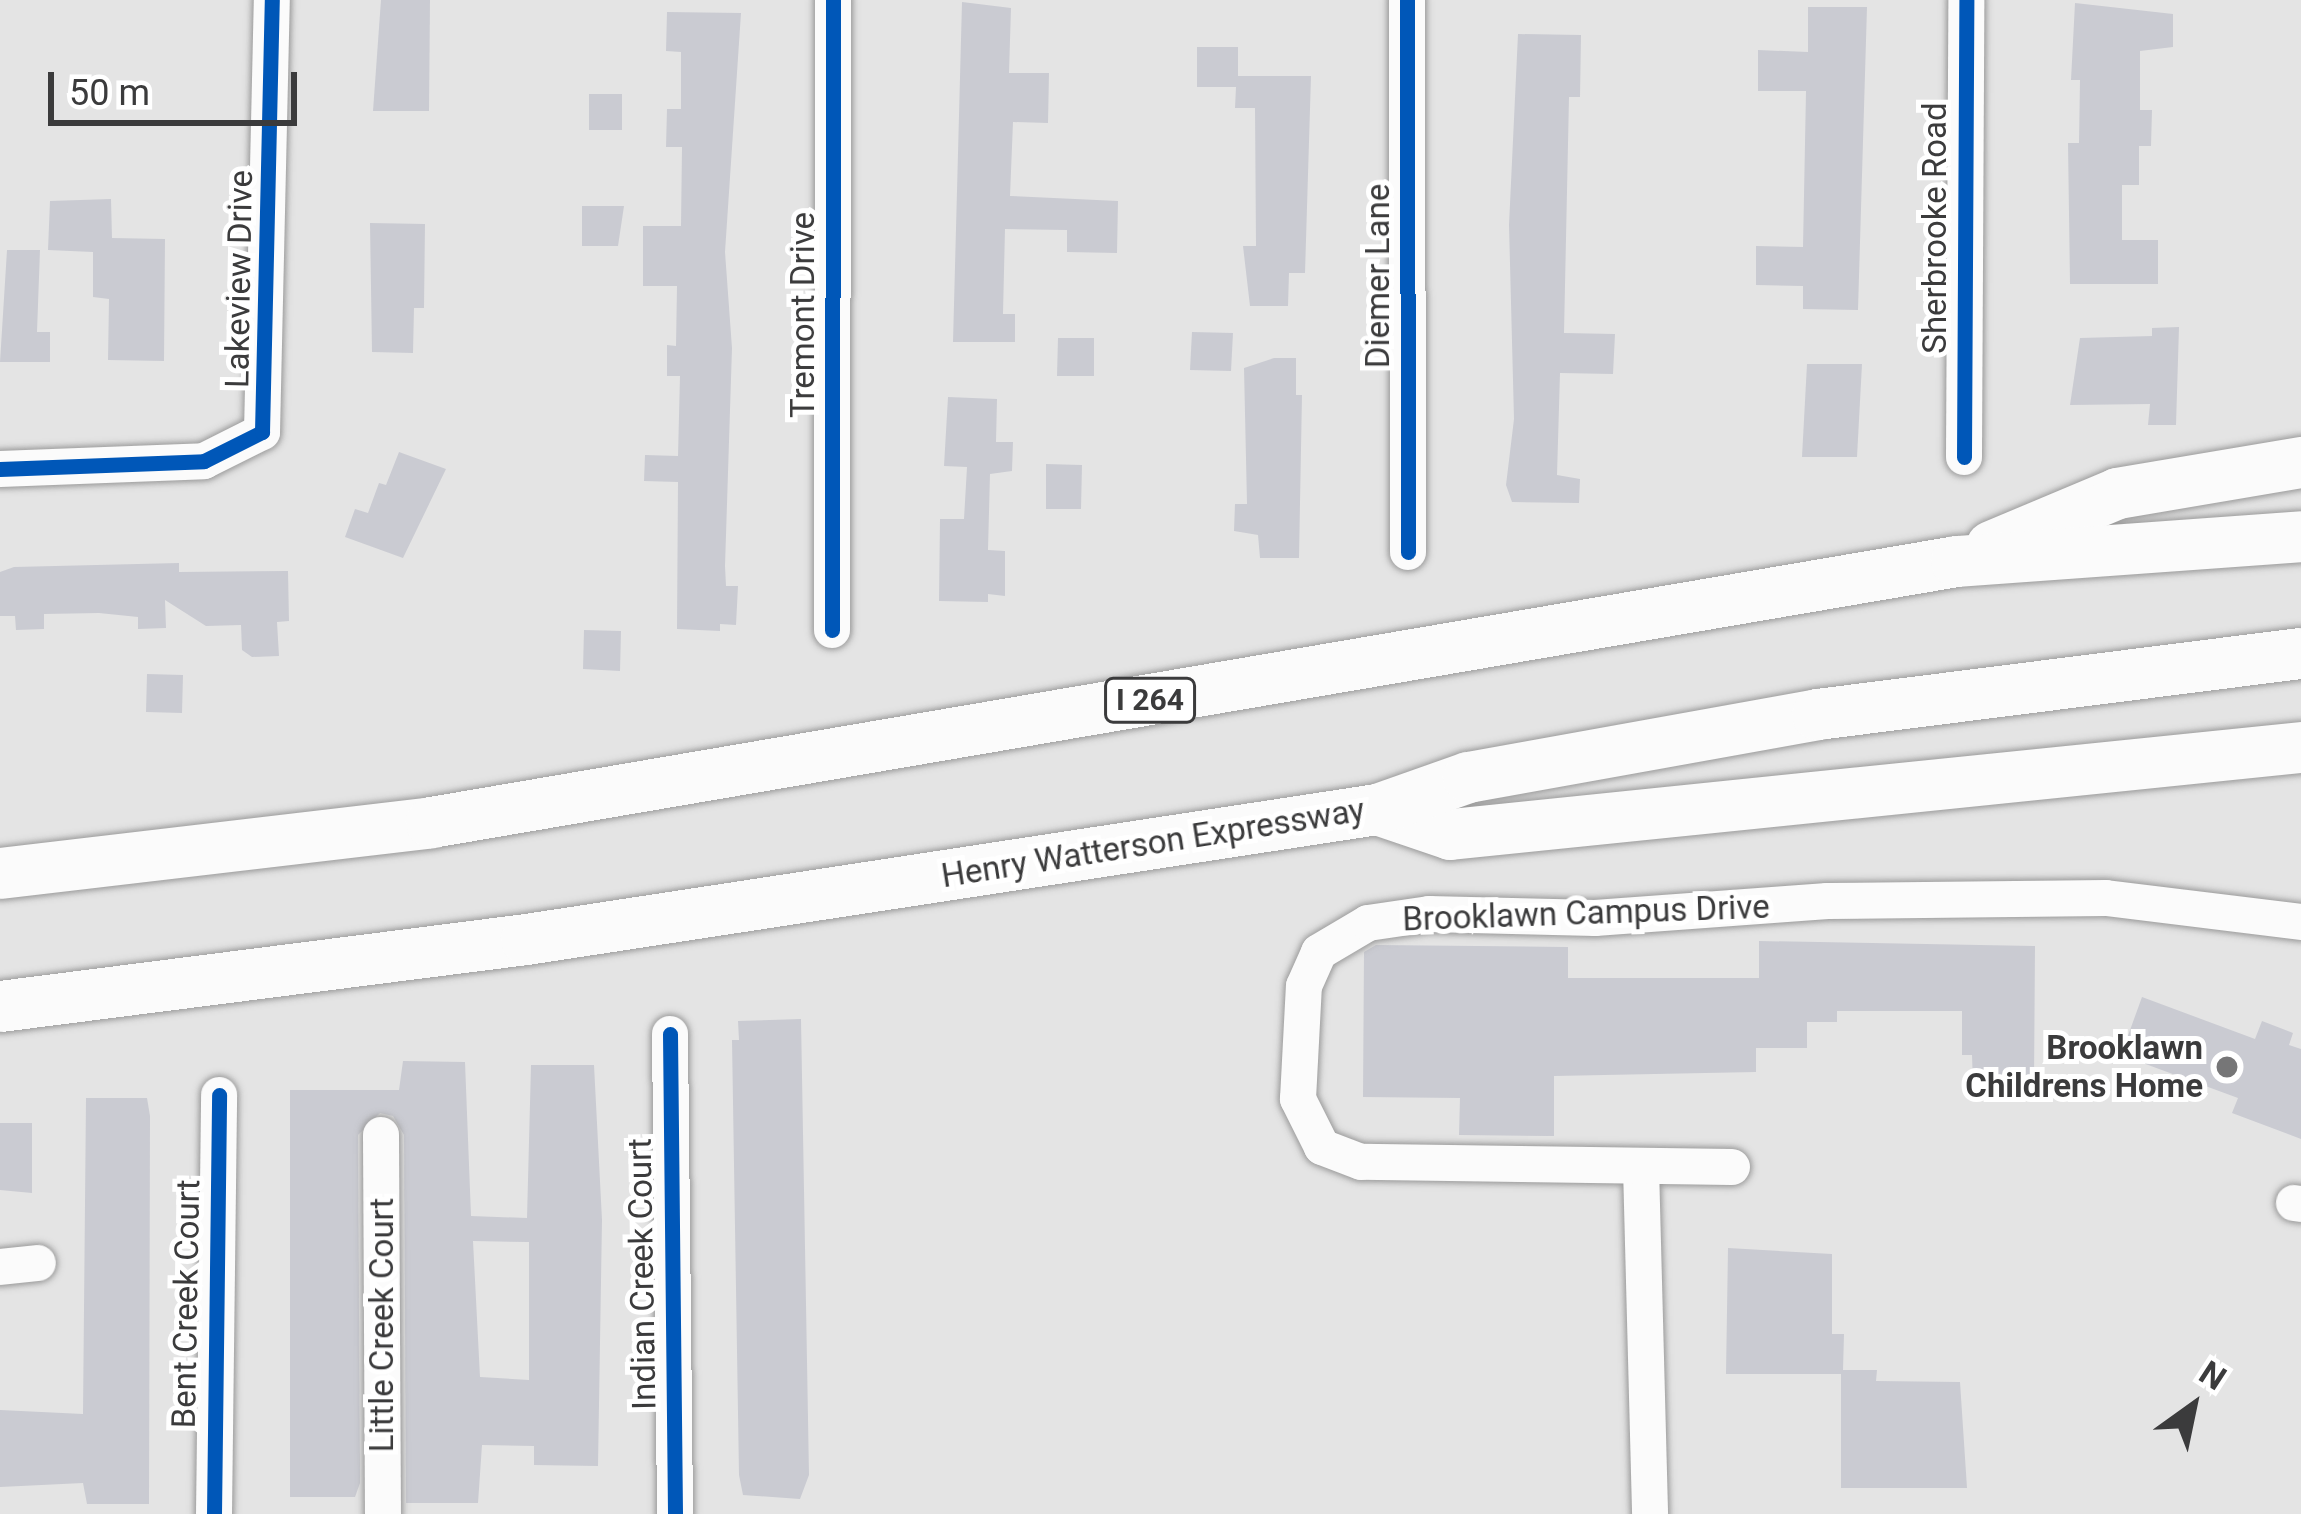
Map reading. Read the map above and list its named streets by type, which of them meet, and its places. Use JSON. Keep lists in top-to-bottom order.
{
  "streets": {
    "highway": ["I 264", "Henry Watterson Expressway"],
    "street": [
      "Sherbrooke Road",
      "Diemer Lane",
      "Lakeview Drive",
      "Tremont Drive",
      "Brooklawn Campus Drive",
      "Indian Creek Court",
      "Bent Creek Court",
      "Little Creek Court"
    ]
  },
  "places": ["Brooklawn Childrens Home"],
  "scale_bar": "50 m",
  "north": "top right"
}
